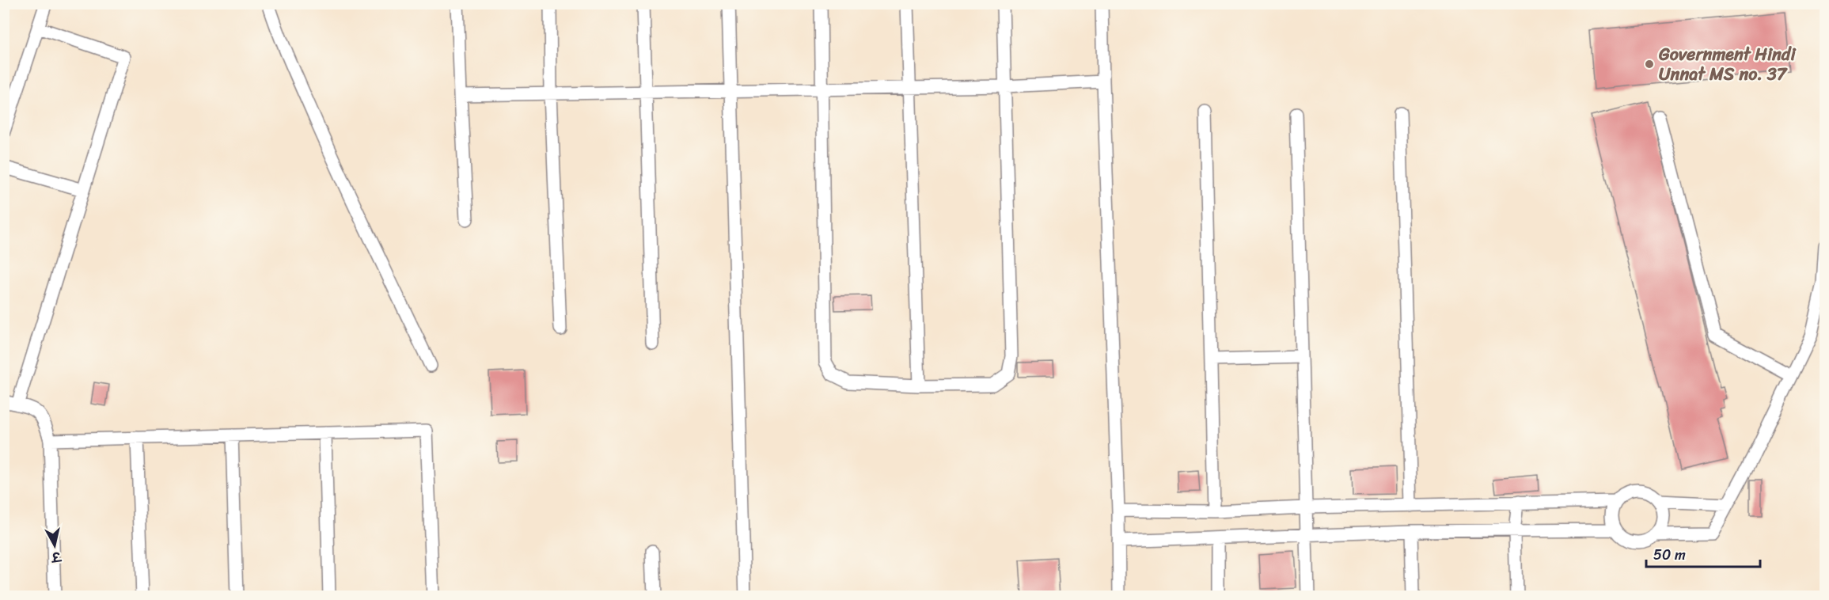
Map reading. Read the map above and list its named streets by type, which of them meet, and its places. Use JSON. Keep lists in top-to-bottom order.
{
  "places": ["Government Hindi Unnat MS no. 37"],
  "scale_bar": "50 m",
  "north": "bottom"
}
